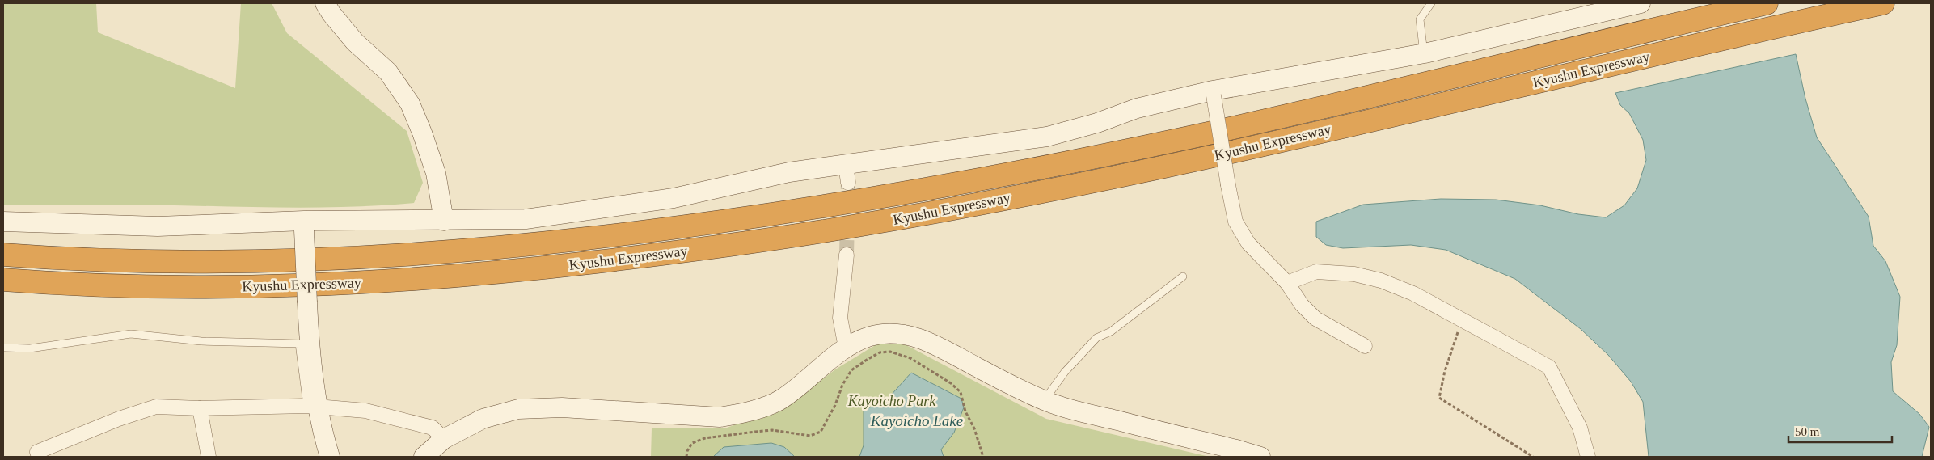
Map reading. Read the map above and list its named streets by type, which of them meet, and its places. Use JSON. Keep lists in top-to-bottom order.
{
  "streets": {
    "highway": ["Kyushu Expressway"]
  },
  "water": ["Kayoicho Lake"],
  "parks": ["Kayoicho Park"],
  "scale_bar": "50 m"
}
